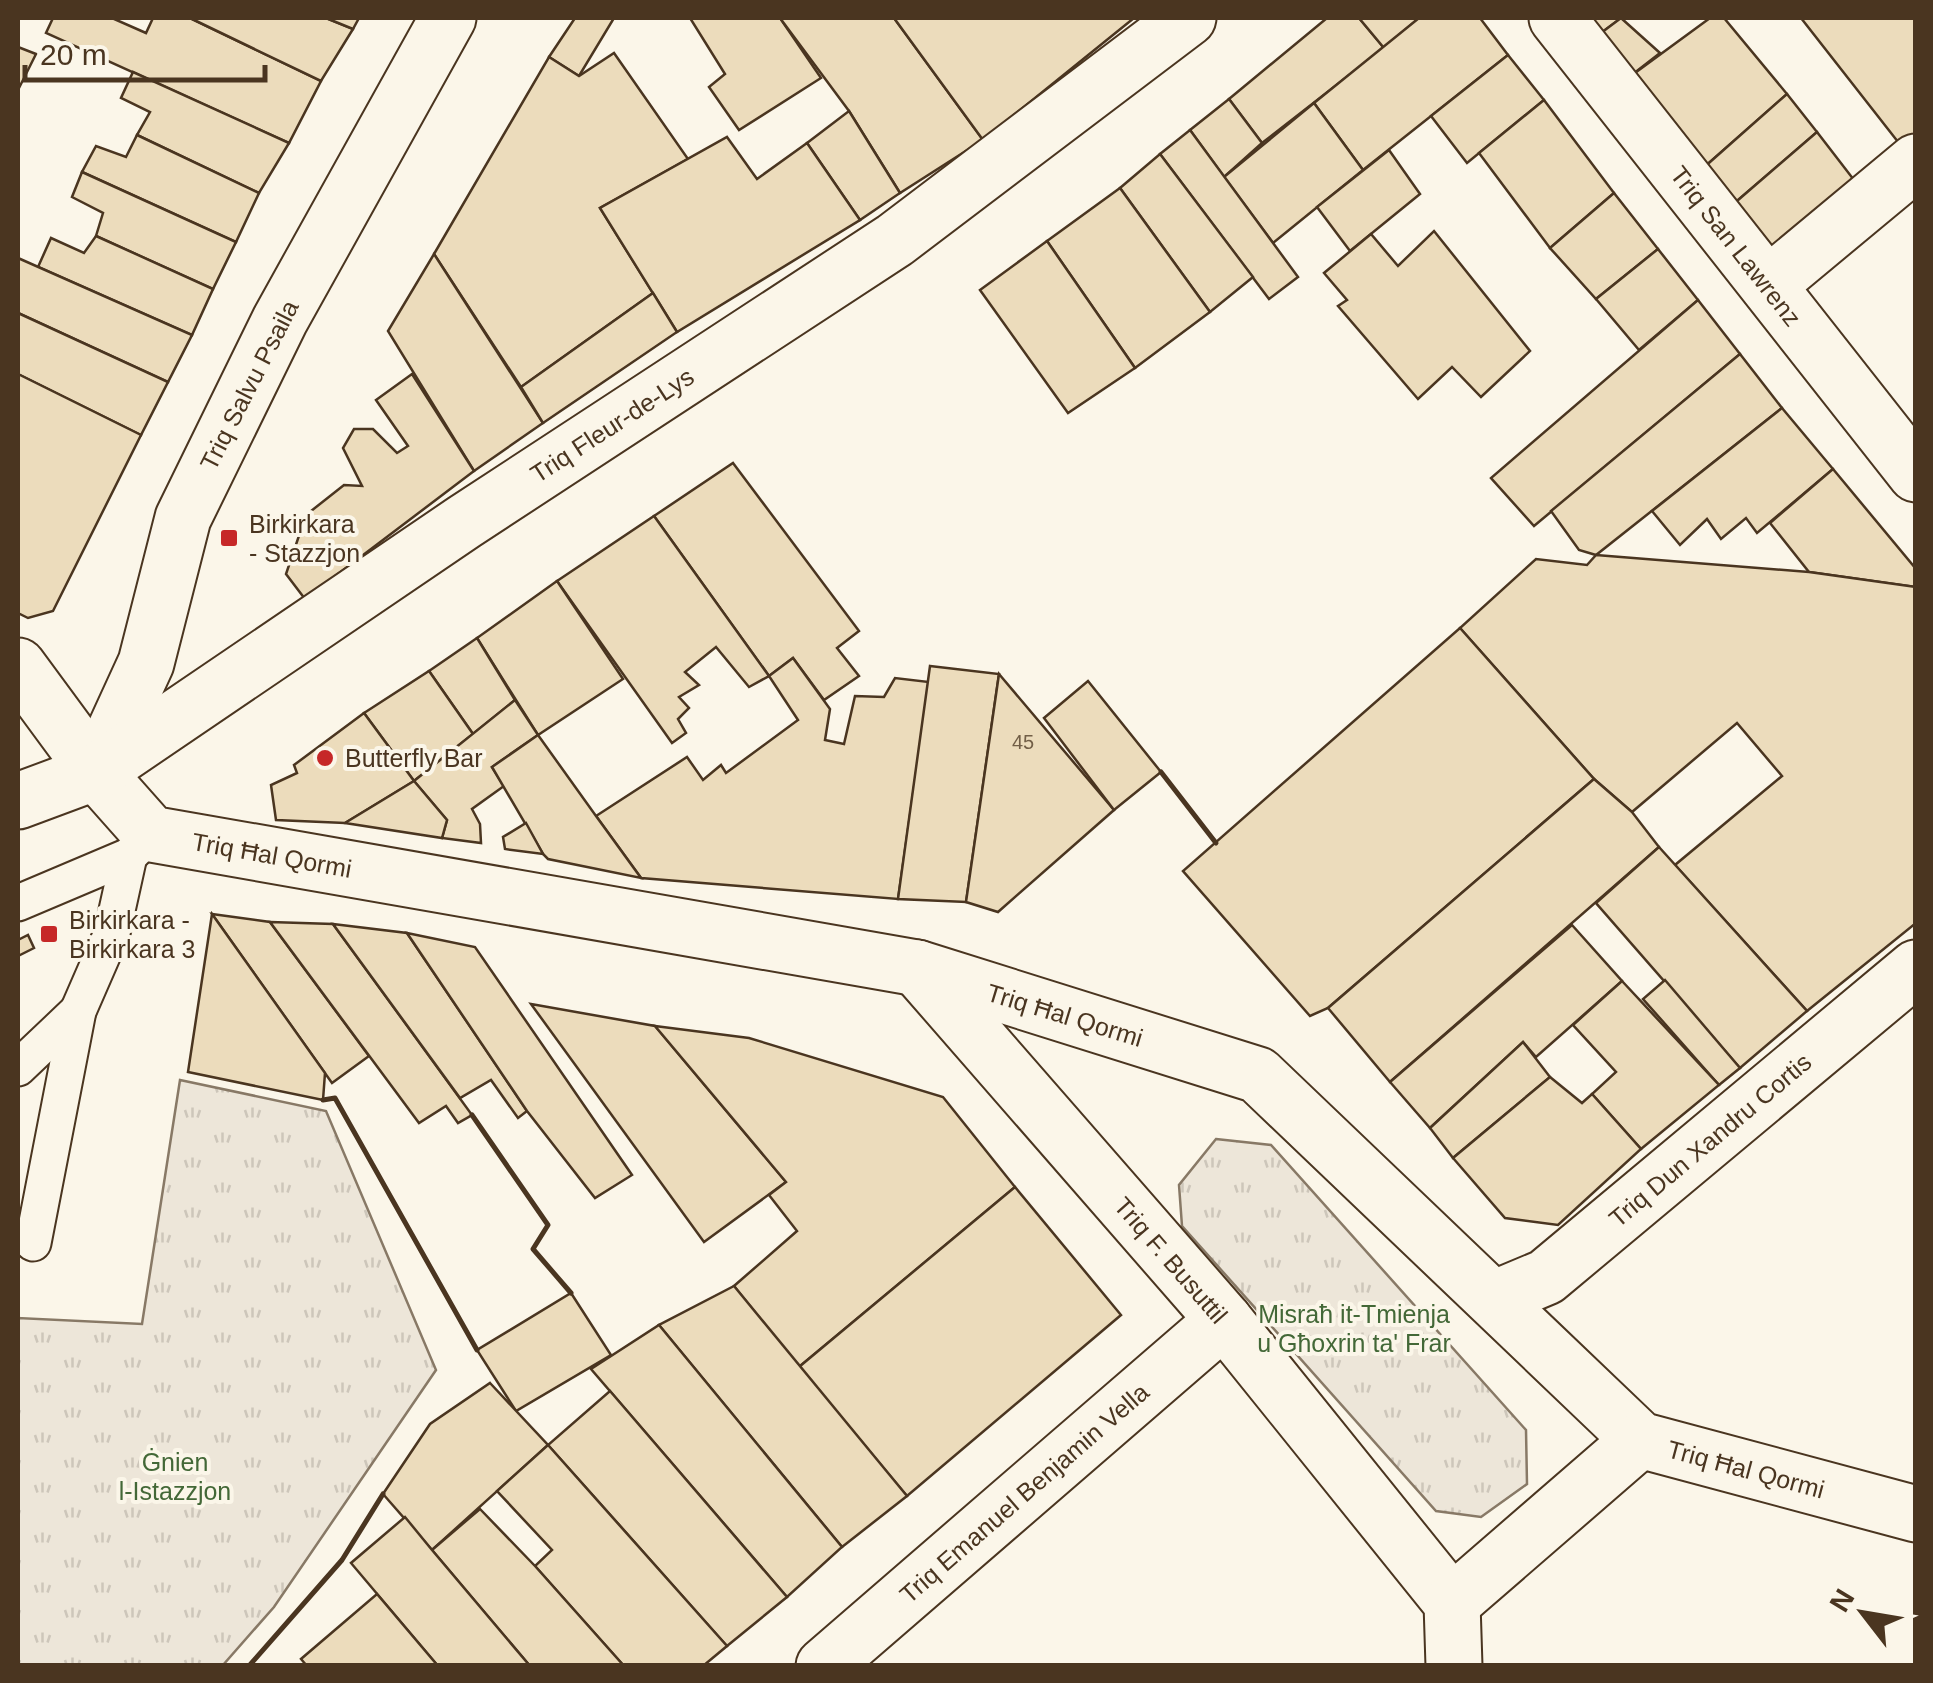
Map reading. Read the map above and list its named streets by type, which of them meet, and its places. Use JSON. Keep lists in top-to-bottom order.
{
  "streets": {
    "street": [
      "Triq San Lawrenz",
      "Triq Salvu Psaila",
      "Triq Fleur-de-Lys",
      "Triq Ħal Qormi",
      "Triq Dun Xandru Cortis",
      "Triq F. Busuttil",
      "Triq Emanuel Benjamin Vella"
    ]
  },
  "crossings": [
    ["Triq Salvu Psaila", "Triq Fleur-de-Lys"],
    ["Triq Ħal Qormi", "Triq Dun Xandru Cortis"],
    ["Triq Ħal Qormi", "Triq F. Busuttil"],
    ["Triq F. Busuttil", "Triq Emanuel Benjamin Vella"]
  ],
  "parks": ["Misraħ it-Tmienja u Għoxrin ta' Frar", "Ġnien l-Istazzjon"],
  "places": {
    "transit": ["Birkirkara - Stazzjon", "Birkirkara - Birkirkara 3"],
    "other": ["Butterfly Bar"]
  },
  "house_numbers": ["45"],
  "scale_bar": "20 m",
  "north": "top left"
}
